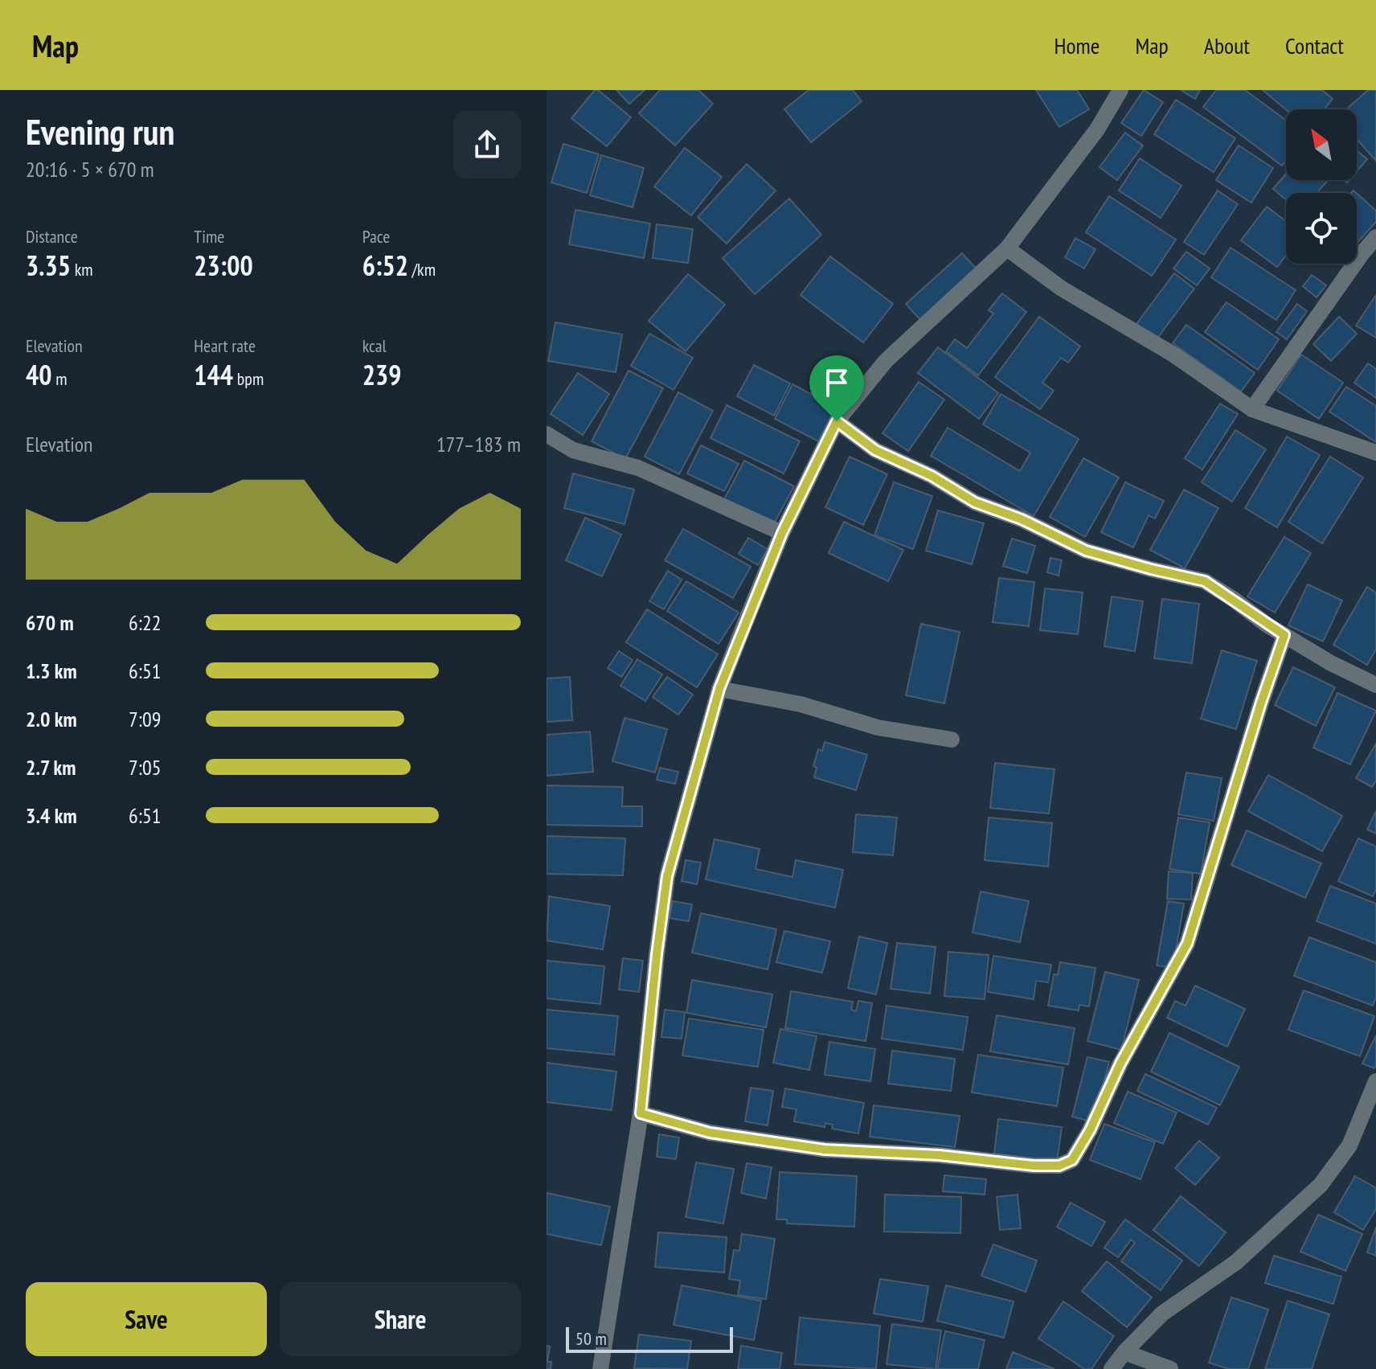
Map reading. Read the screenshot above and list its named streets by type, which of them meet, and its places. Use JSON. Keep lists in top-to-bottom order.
{
  "scale_bar": "50 m",
  "north": "top left",
  "page": {
    "header": "Map",
    "nav": [
      "Home",
      "Map",
      "About",
      "Contact"
    ],
    "heading": ["Evening run", "20:16 · 5 × 670 m"],
    "stats": [
      ["Distance", "3.35 km"],
      ["Time", "23:00"],
      ["Pace", "6:52 /km"],
      ["Elevation", "40 m"],
      ["Heart rate", "144 bpm"],
      ["kcal", "239"]
    ],
    "chart": ["Elevation", "177–183 m"],
    "list": [
      {
        "name": "670 m",
        "note": "6:22"
      },
      {
        "name": "1.3 km",
        "note": "6:51"
      },
      {
        "name": "2.0 km",
        "note": "7:09"
      },
      {
        "name": "2.7 km",
        "note": "7:05"
      },
      {
        "name": "3.4 km",
        "note": "6:51"
      }
    ],
    "buttons": ["Save", "Share"],
    "scale": "50 m"
  }
}
